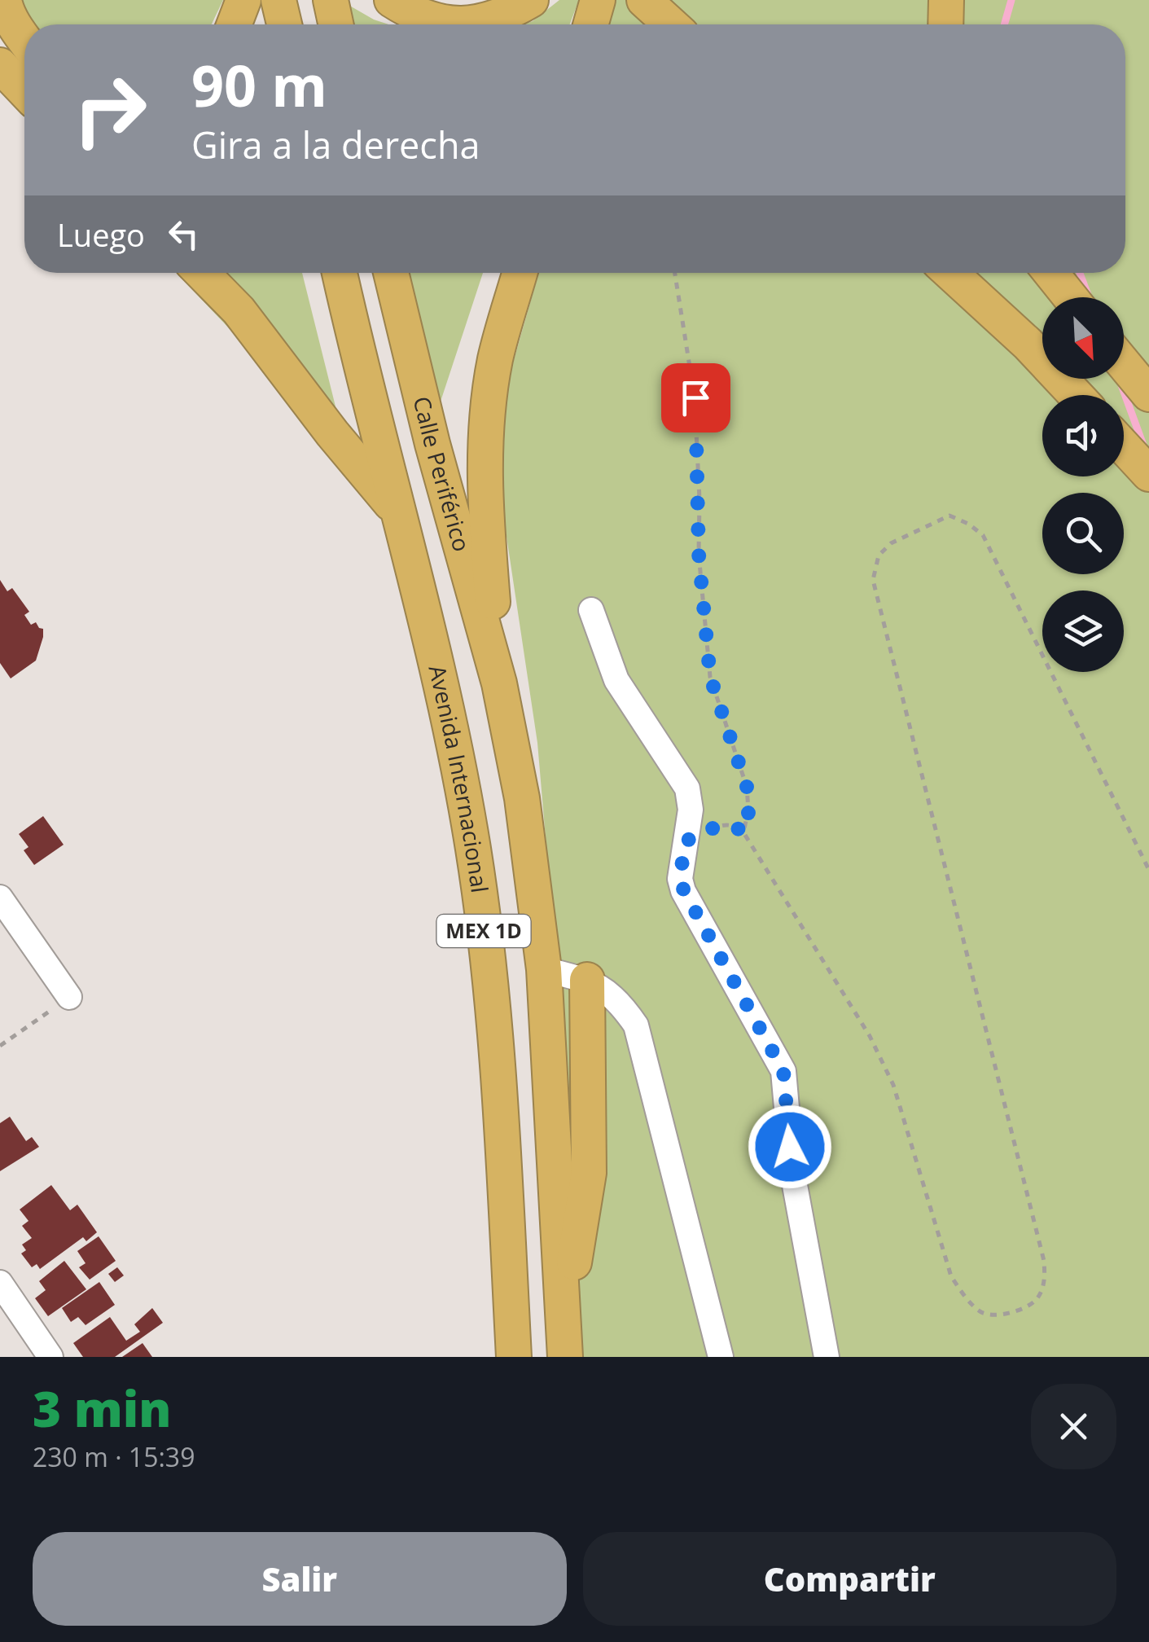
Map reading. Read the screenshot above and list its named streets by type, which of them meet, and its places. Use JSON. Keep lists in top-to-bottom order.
{
  "streets": {
    "highway": ["Calle Periférico", "Avenida Internacional", "MEX 1D"]
  },
  "crossings": [
    ["Calle Periférico", "MEX 1D"]
  ],
  "north": "bottom right",
  "page": {
    "turn": ["90 m", "Gira a la derecha"],
    "then": "Luego",
    "heading": ["3 min", "230 m · 15:39"],
    "buttons": ["Salir", "Compartir"]
  }
}
